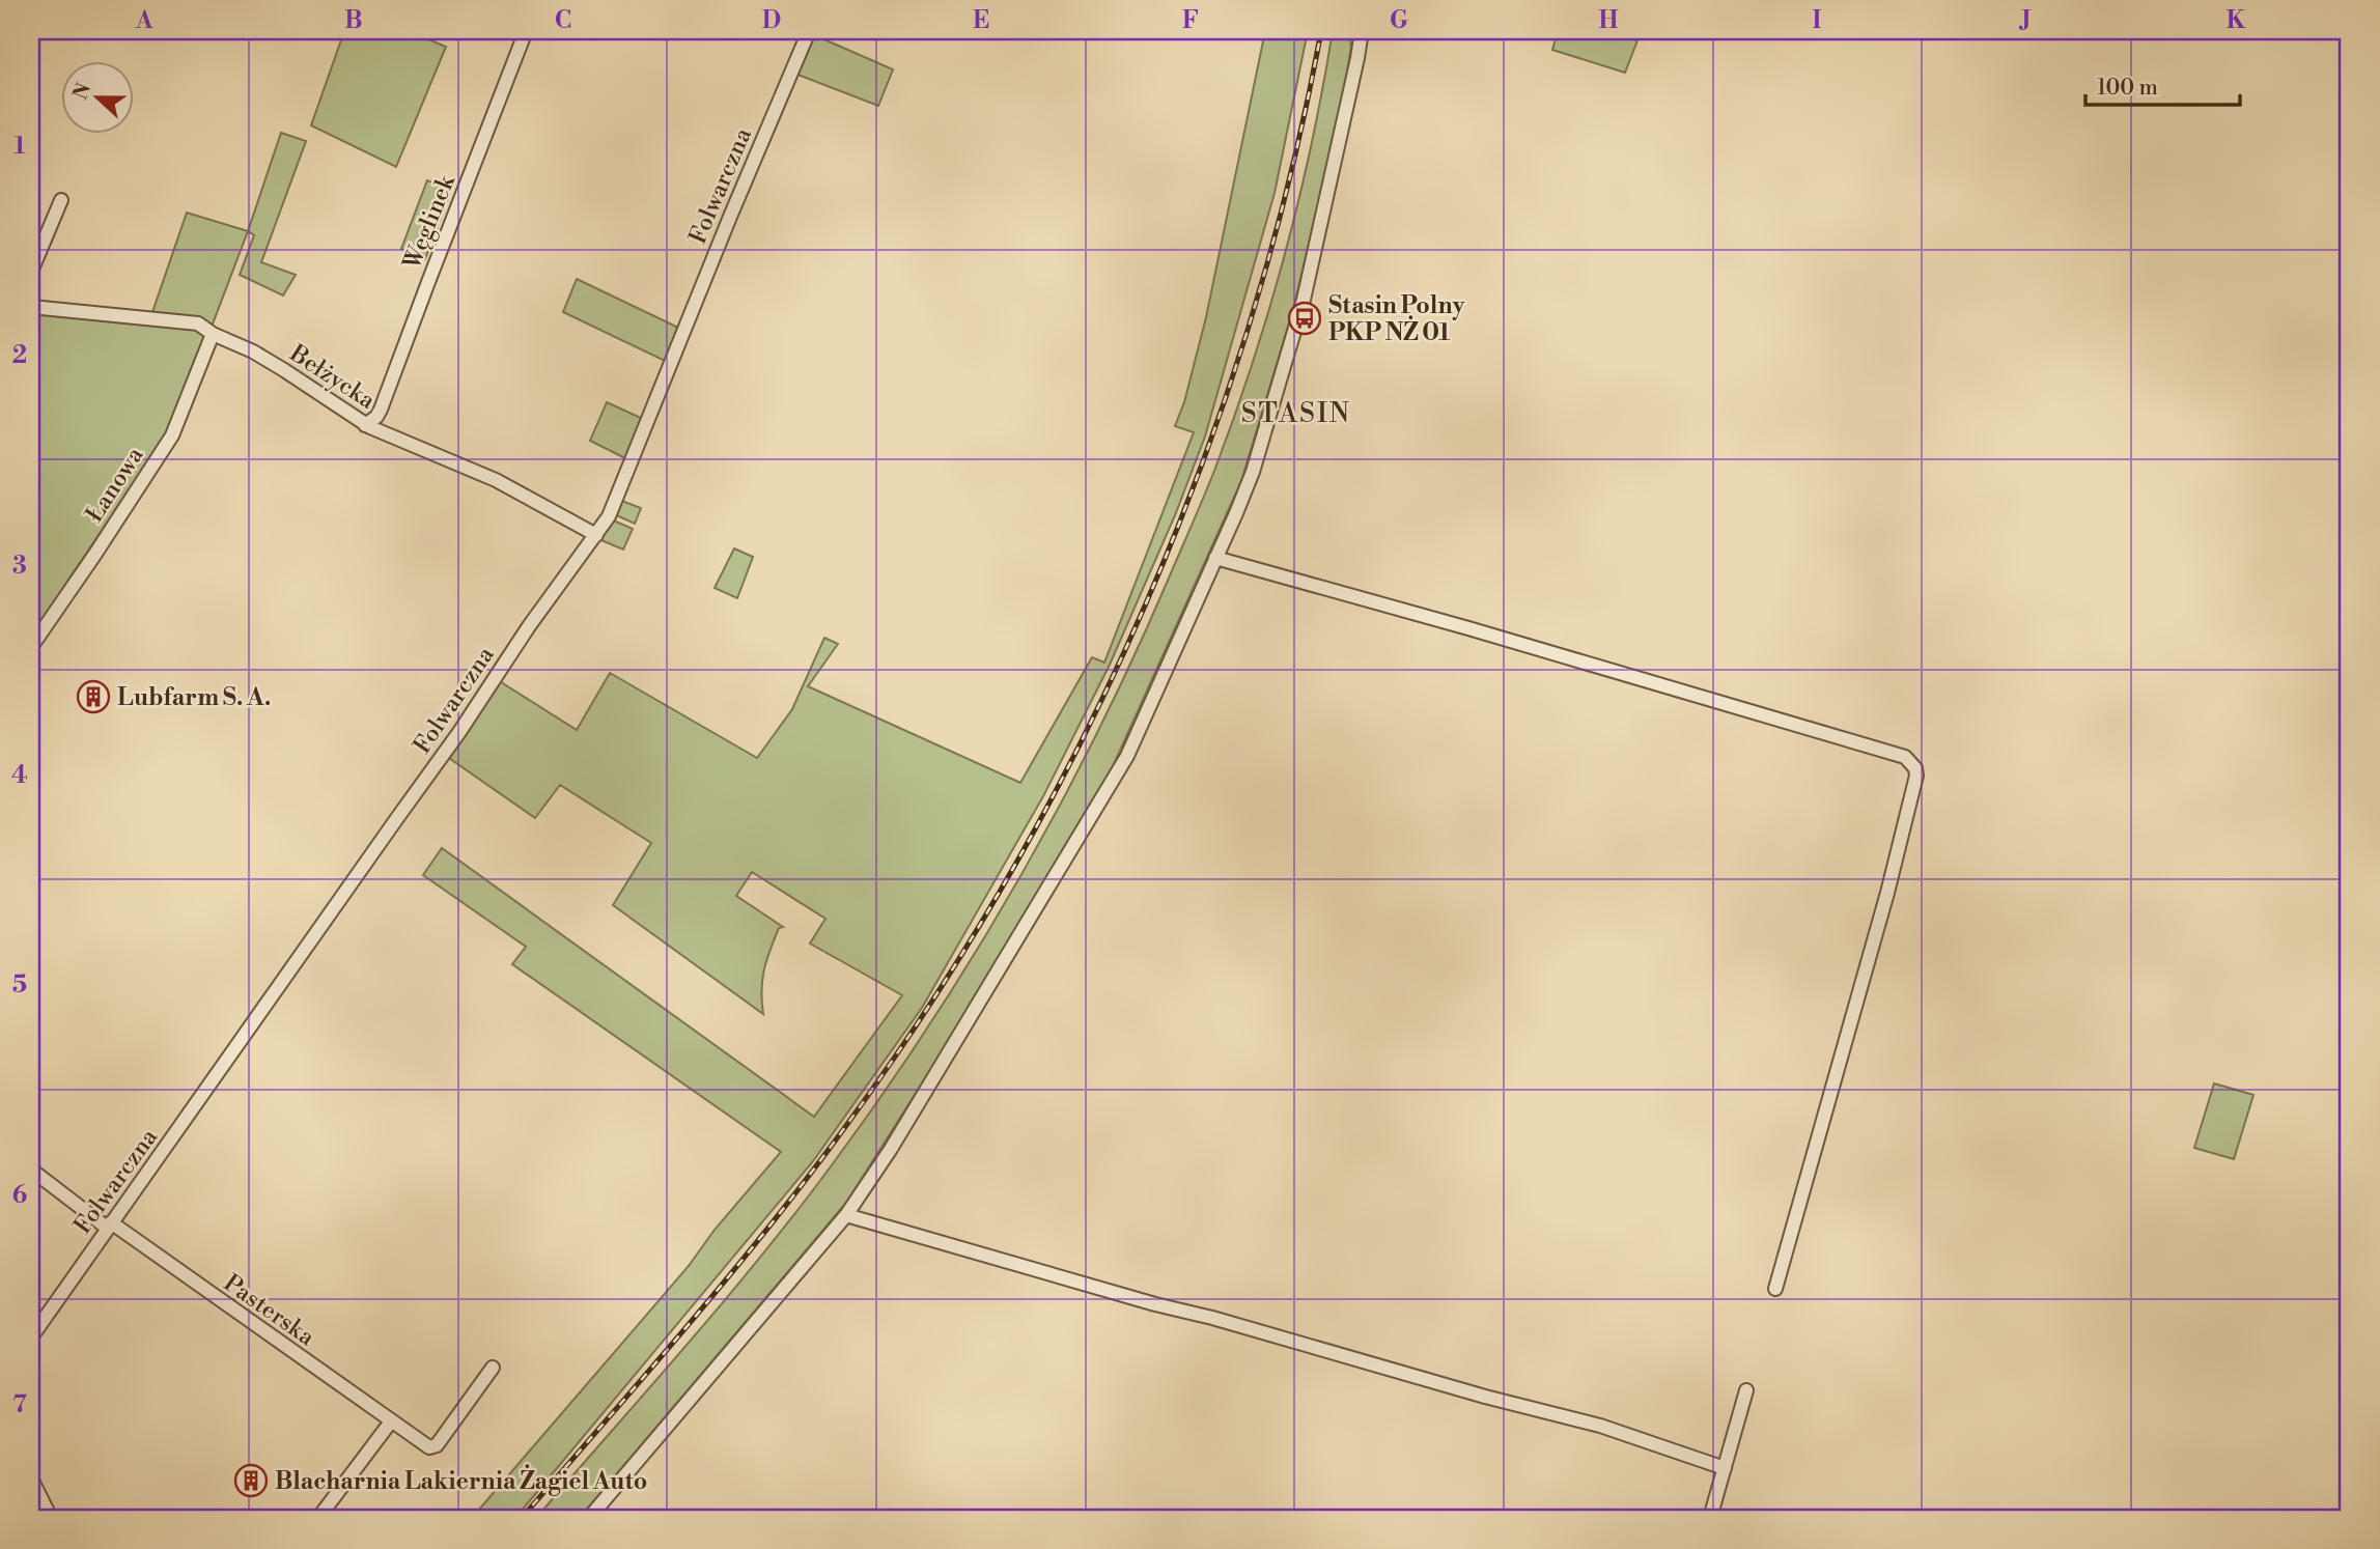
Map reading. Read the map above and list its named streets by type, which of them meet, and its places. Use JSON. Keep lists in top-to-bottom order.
{
  "streets": {
    "street": [
      "Folwarczna",
      "Węglinek",
      "Bełżycka",
      "Łanowa",
      "Pasterska"
    ]
  },
  "crossings": [
    ["Folwarczna", "Bełżycka"],
    ["Folwarczna", "Pasterska"],
    ["Węglinek", "Bełżycka"],
    ["Bełżycka", "Łanowa"]
  ],
  "districts": ["STASIN"],
  "places": {
    "bus stop": ["Stasin Polny PKP NŻ 01"],
    "building": ["Lubfarm S. A.", "Blacharnia Lakiernia Żagiel Auto"]
  },
  "scale_bar": "100 m",
  "north": "left",
  "grid": {
    "columns": [
      "A",
      "B",
      "C",
      "D",
      "E",
      "F",
      "G",
      "H",
      "I",
      "J",
      "K"
    ],
    "rows": [
      "1",
      "2",
      "3",
      "4",
      "5",
      "6",
      "7"
    ]
  }
}
